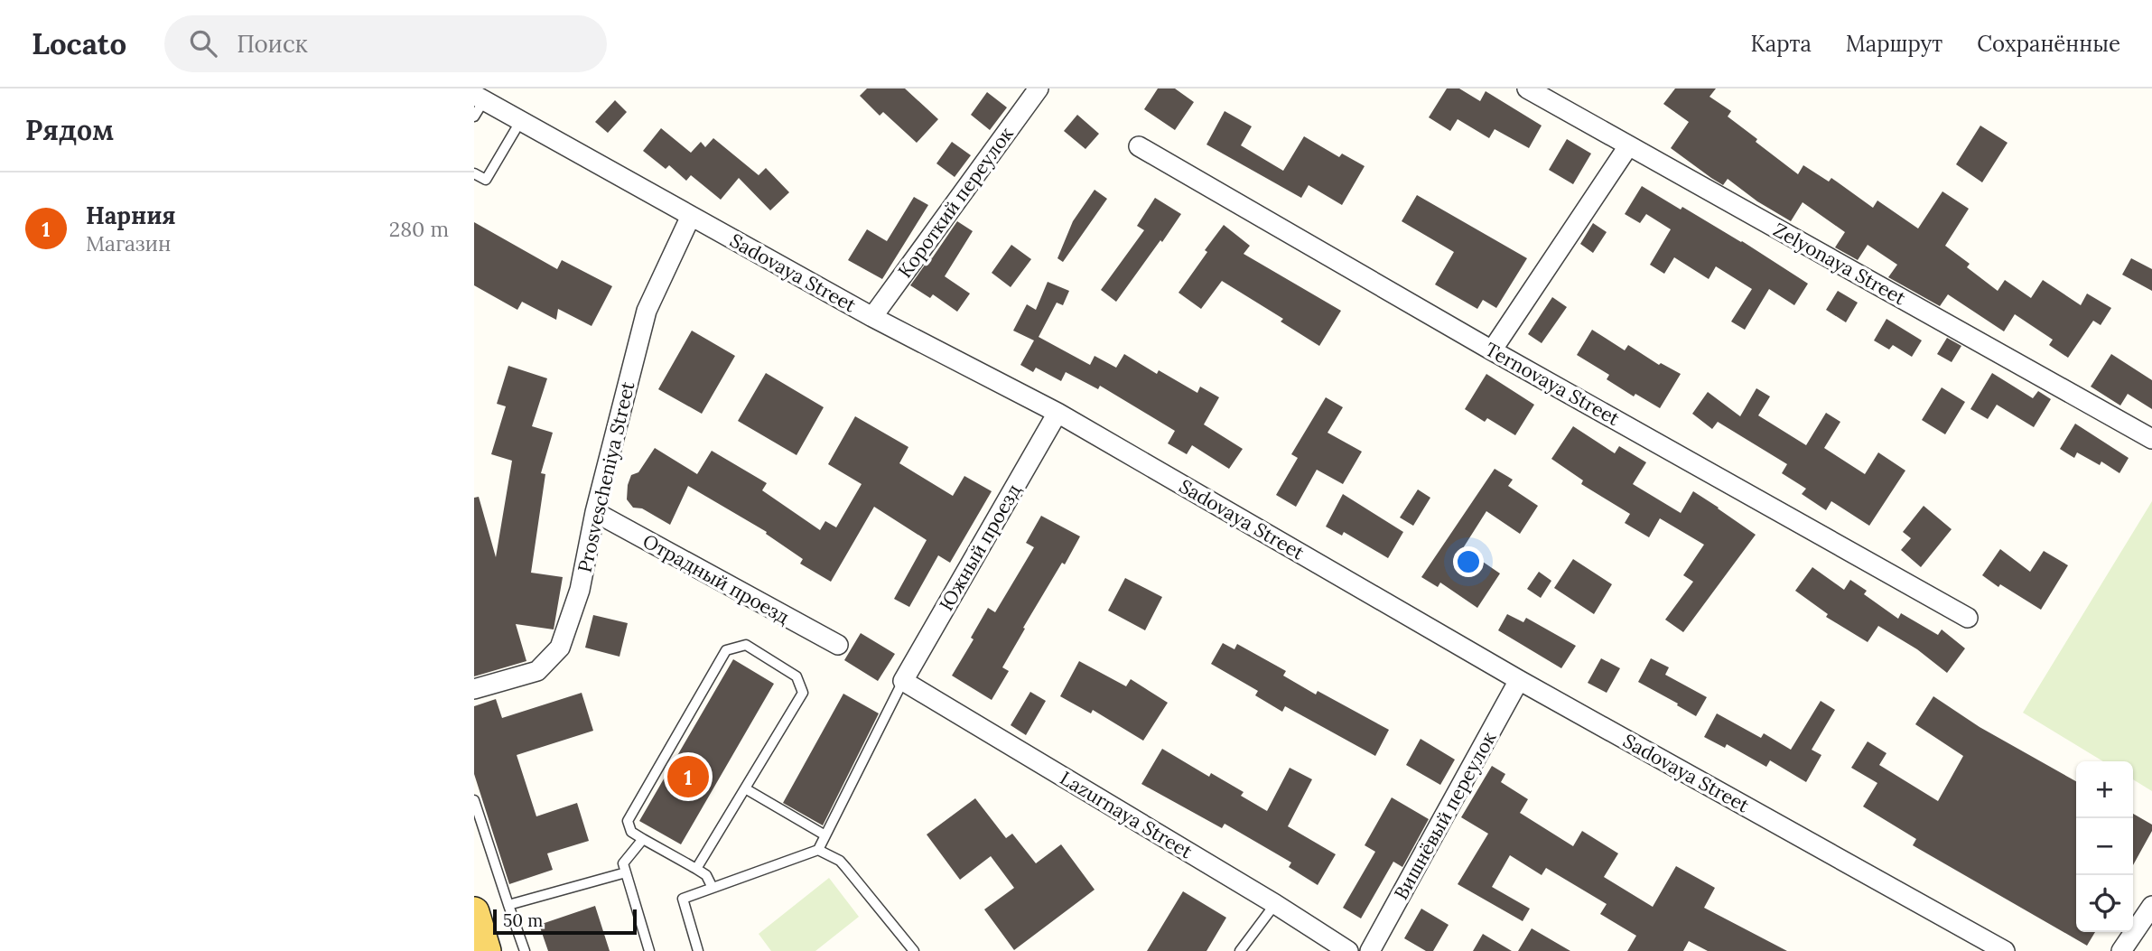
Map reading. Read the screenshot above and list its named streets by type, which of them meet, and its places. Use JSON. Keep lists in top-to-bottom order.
{
  "streets": {
    "street": [
      "Короткий переулок",
      "Zelyonaya Street",
      "Sadovaya Street",
      "Ternovaya Street",
      "Prosvescheniya Street",
      "Южный проезд",
      "Отрадный проезд",
      "Lazurnaya Street",
      "Вишнёвый переулок"
    ]
  },
  "crossings": [
    ["Короткий переулок", "Sadovaya Street"],
    ["Sadovaya Street", "Prosvescheniya Street"],
    ["Sadovaya Street", "Южный проезд"],
    ["Sadovaya Street", "Вишнёвый переулок"],
    ["Prosvescheniya Street", "Отрадный проезд"],
    ["Южный проезд", "Lazurnaya Street"]
  ],
  "scale_bar": "50 m",
  "page": {
    "header": "Locato",
    "search": "Поиск",
    "nav": ["Карта", "Маршрут", "Сохранённые"],
    "heading": "Рядом",
    "list": [
      {
        "mark": "1",
        "name": "Нарния",
        "note": "Магазин",
        "value": "280 m"
      }
    ],
    "pins": "1",
    "map_buttons": ["+", "−"],
    "scale": "50 m"
  }
}
